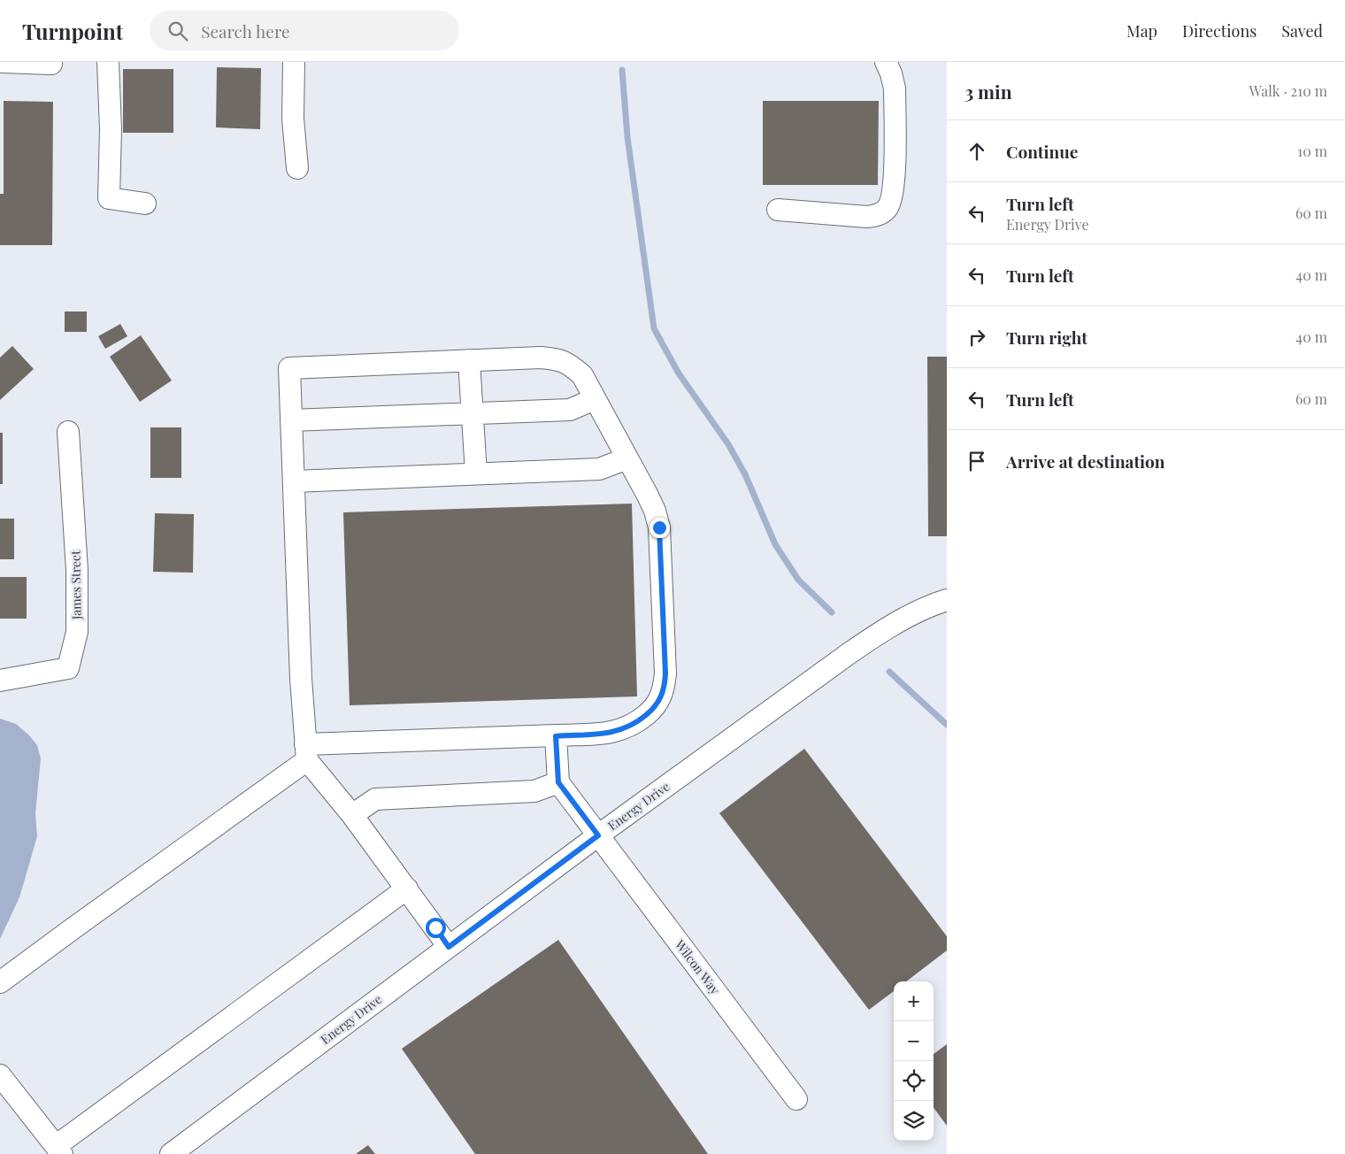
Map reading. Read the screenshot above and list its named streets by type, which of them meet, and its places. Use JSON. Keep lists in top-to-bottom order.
{
  "streets": {
    "street": ["James Street", "Energy Drive", "Wilcon Way"]
  },
  "crossings": [
    ["Energy Drive", "Wilcon Way"]
  ],
  "page": {
    "header": "Turnpoint",
    "search": "Search here",
    "nav": ["Map", "Directions", "Saved"],
    "heading": ["3 min", "Walk · 210 m"],
    "list": [
      ["Continue", "10 m"],
      ["Turn left", "Energy Drive", "60 m"],
      ["Turn left", "40 m"],
      ["Turn right", "40 m"],
      ["Turn left", "60 m"],
      "Arrive at destination"
    ],
    "map_buttons": ["+", "−"]
  }
}
